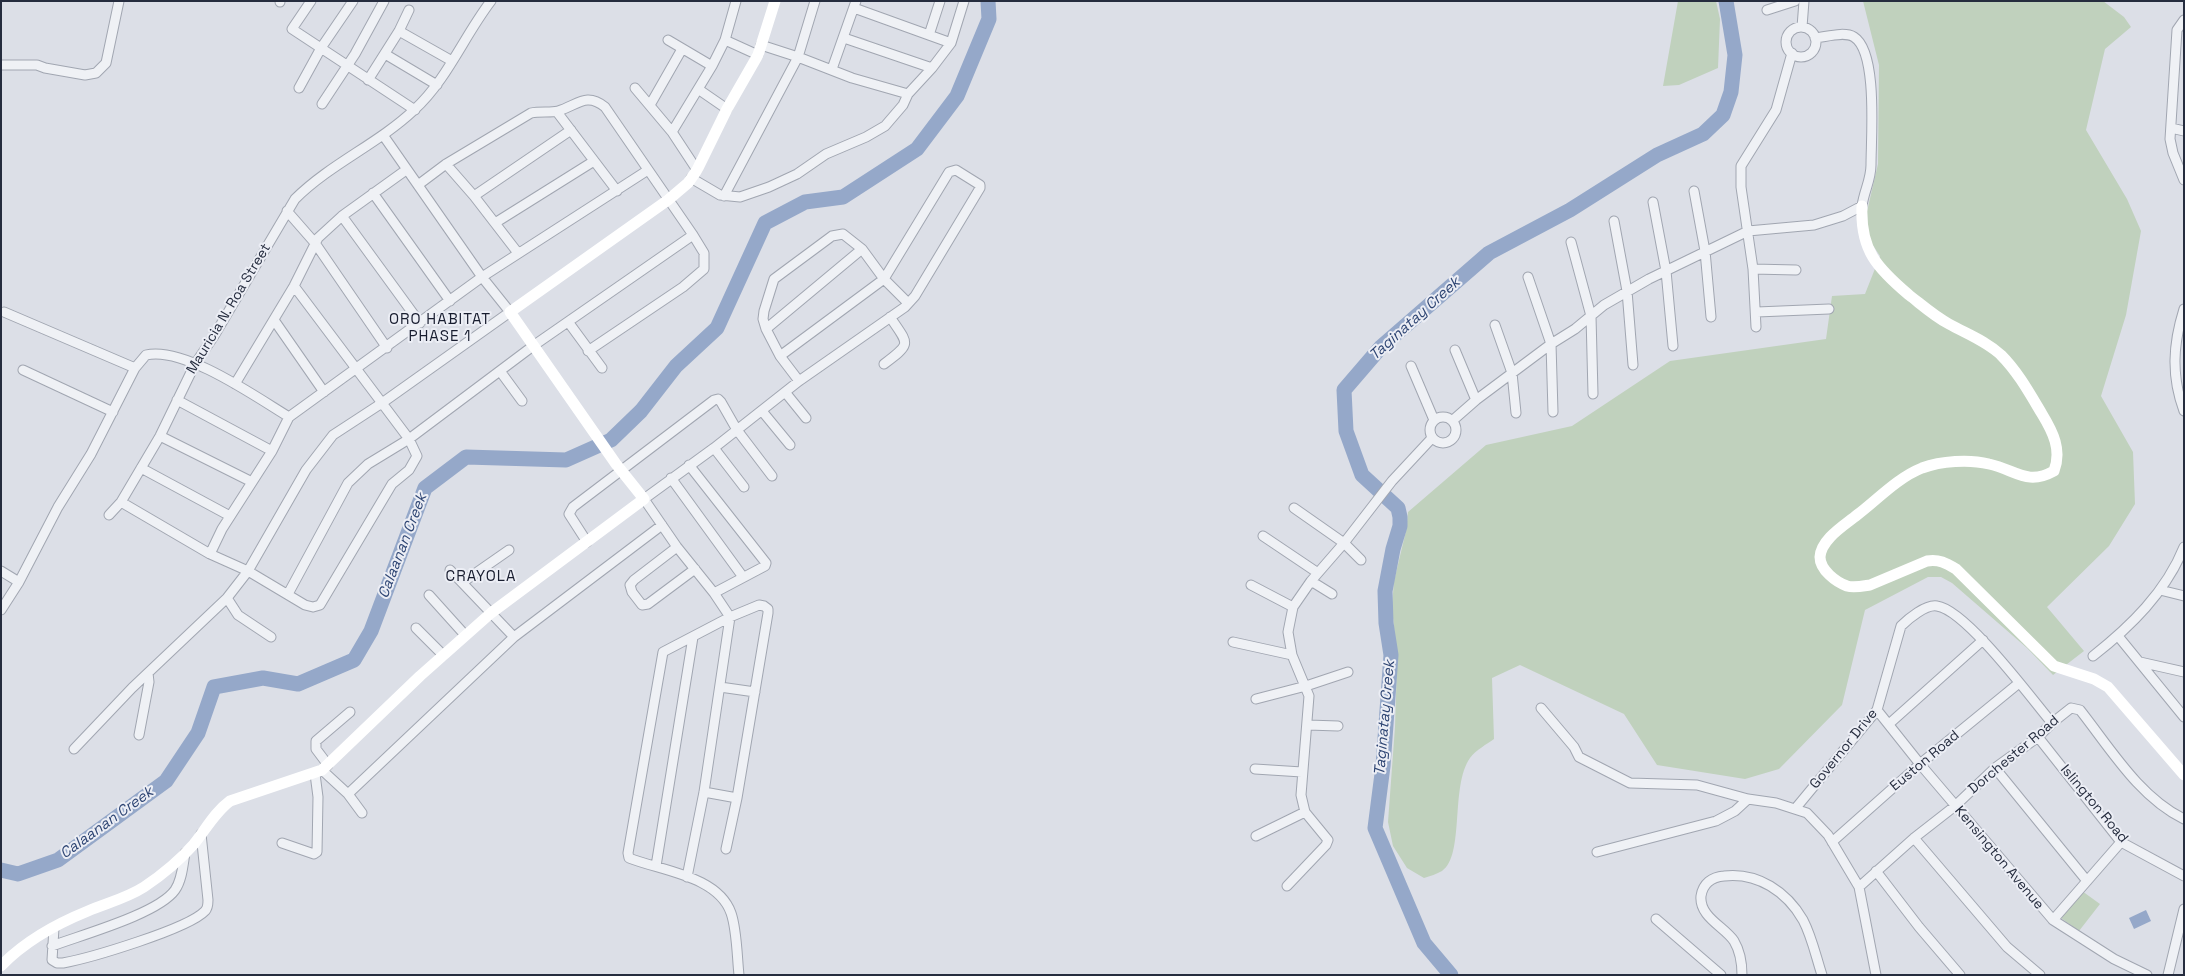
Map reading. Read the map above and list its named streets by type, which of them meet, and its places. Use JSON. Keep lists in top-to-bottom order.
{
  "streets": {
    "street": [
      "Mauricia N. Roa Street",
      "Governor Drive",
      "Dorchester Road",
      "Euston Road",
      "Islington Road",
      "Kensington Avenue"
    ]
  },
  "crossings": [
    ["Governor Drive", "Dorchester Road"],
    ["Governor Drive", "Euston Road"],
    ["Governor Drive", "Kensington Avenue"],
    ["Dorchester Road", "Islington Road"],
    ["Dorchester Road", "Kensington Avenue"],
    ["Euston Road", "Kensington Avenue"]
  ],
  "districts": ["ORO HABITAT PHASE 1", "CRAYOLA"],
  "water": ["Taginatay Creek", "Calaanan Creek"]
}
